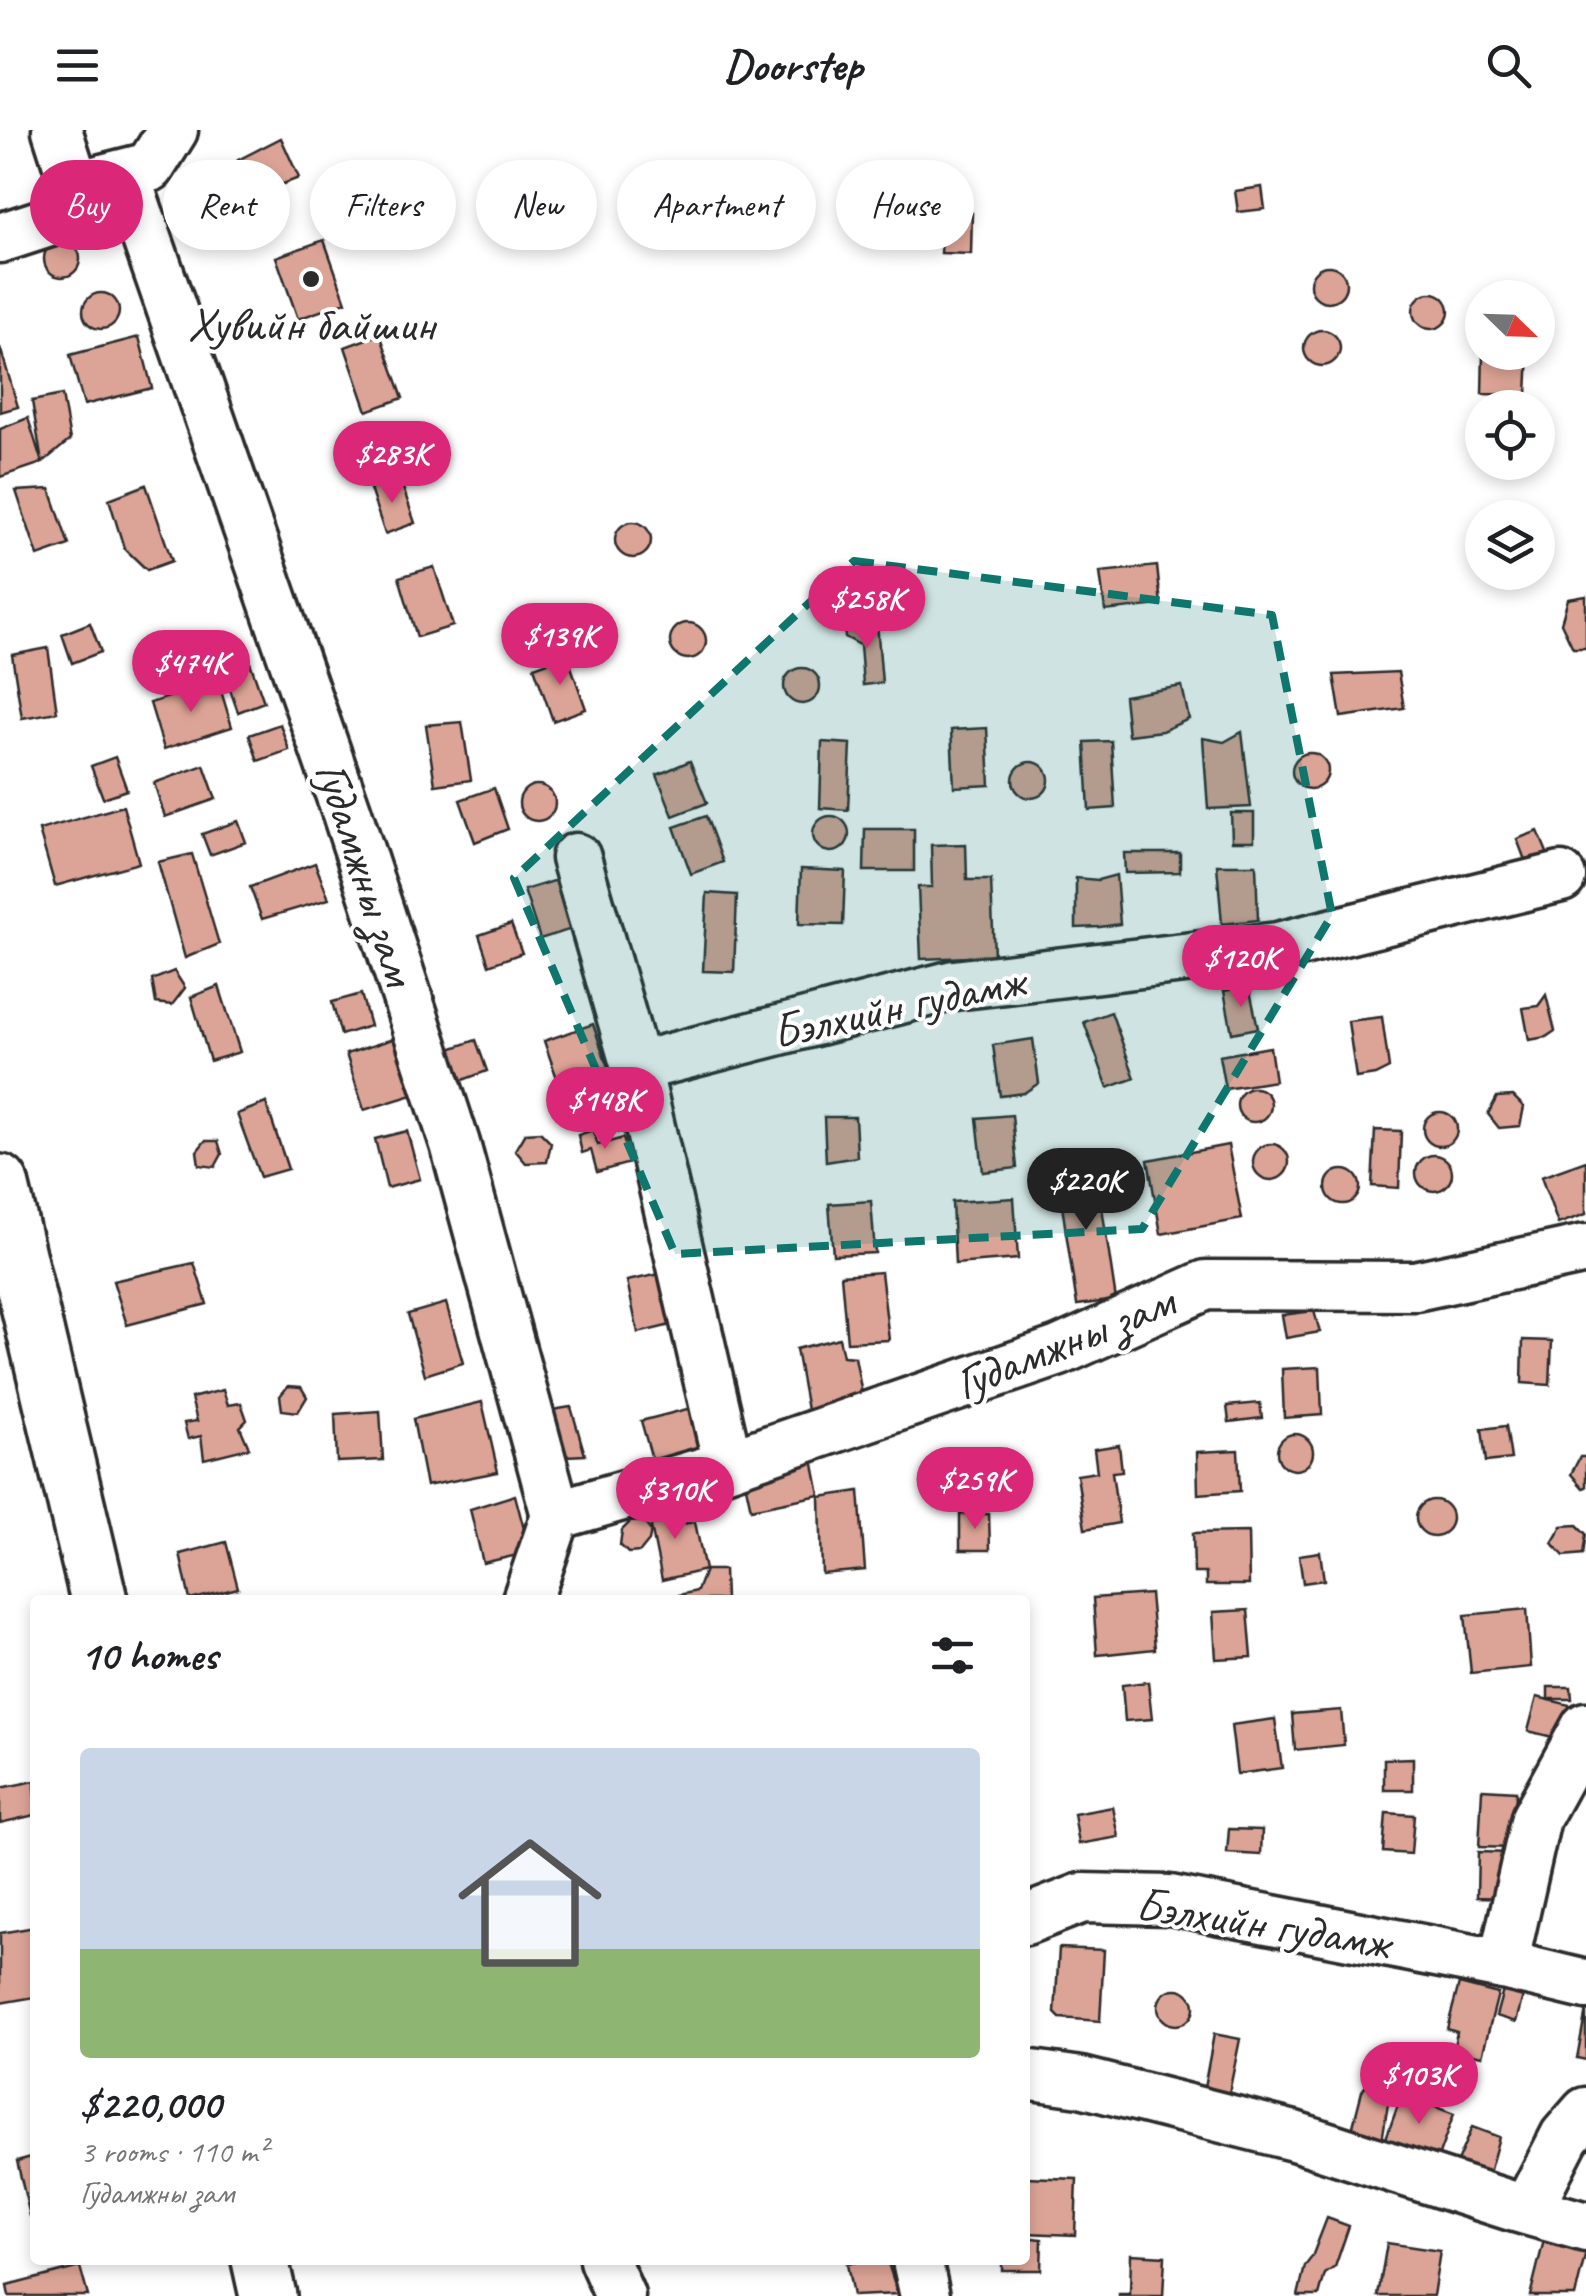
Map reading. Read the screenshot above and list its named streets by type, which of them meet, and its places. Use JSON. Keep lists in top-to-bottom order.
{
  "streets": {
    "street": ["Гудамжны зам", "Бэлхийн гудамж"]
  },
  "places": ["Хувийн байшин"],
  "north": "bottom right",
  "page": {
    "header": "Doorstep",
    "chip": [
      "Buy",
      "Rent",
      "Filters",
      "New",
      "Apartment",
      "House"
    ],
    "price": [
      "$283K",
      "$258K",
      "$139K",
      "$474K",
      "$120K",
      "$148K",
      "$220K",
      "$259K",
      "$310K",
      "$103K"
    ],
    "heading": "10 homes",
    "list": [
      {
        "name": "$220,000",
        "note": "3 rooms · 110 m² · Гудамжны зам"
      }
    ]
  }
}
